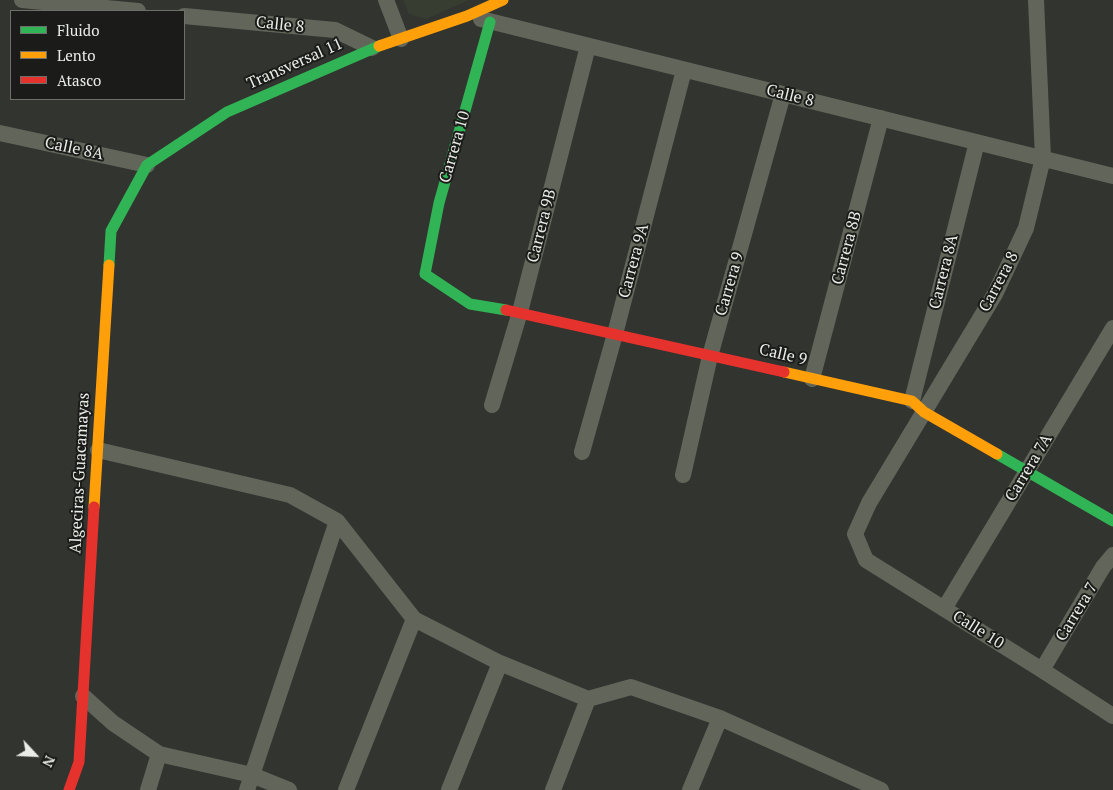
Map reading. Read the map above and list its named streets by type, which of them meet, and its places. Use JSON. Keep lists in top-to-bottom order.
{
  "streets": {
    "street": [
      "Calle 8",
      "Transversal 11",
      "Carrera 10",
      "Calle 8A",
      "Carrera 9B",
      "Carrera 8B",
      "Carrera 9A",
      "Carrera 8A",
      "Carrera 8",
      "Carrera 9",
      "Calle 9",
      "Carrera 7A",
      "Algeciras-Guacamayas",
      "Carrera 7",
      "Calle 10"
    ]
  },
  "crossings": [
    ["Calle 8", "Transversal 11"],
    ["Calle 8", "Carrera 10"],
    ["Calle 8", "Carrera 9B"],
    ["Calle 8", "Carrera 8B"],
    ["Calle 8", "Carrera 9A"],
    ["Calle 8", "Carrera 8A"],
    ["Calle 8", "Carrera 8"],
    ["Calle 8", "Carrera 9"],
    ["Transversal 11", "Calle 8A"],
    ["Transversal 11", "Algeciras-Guacamayas"],
    ["Carrera 10", "Calle 9"],
    ["Calle 8A", "Algeciras-Guacamayas"],
    ["Carrera 9B", "Calle 9"],
    ["Carrera 8B", "Calle 9"],
    ["Carrera 9A", "Calle 9"],
    ["Carrera 8A", "Carrera 8"],
    ["Carrera 8A", "Calle 9"],
    ["Carrera 8", "Calle 9"],
    ["Carrera 8", "Calle 10"],
    ["Carrera 9", "Calle 9"],
    ["Calle 9", "Carrera 7A"],
    ["Carrera 7A", "Calle 10"],
    ["Carrera 7", "Calle 10"]
  ],
  "legend": ["Fluido", "Lento", "Atasco"],
  "north": "bottom right"
}
